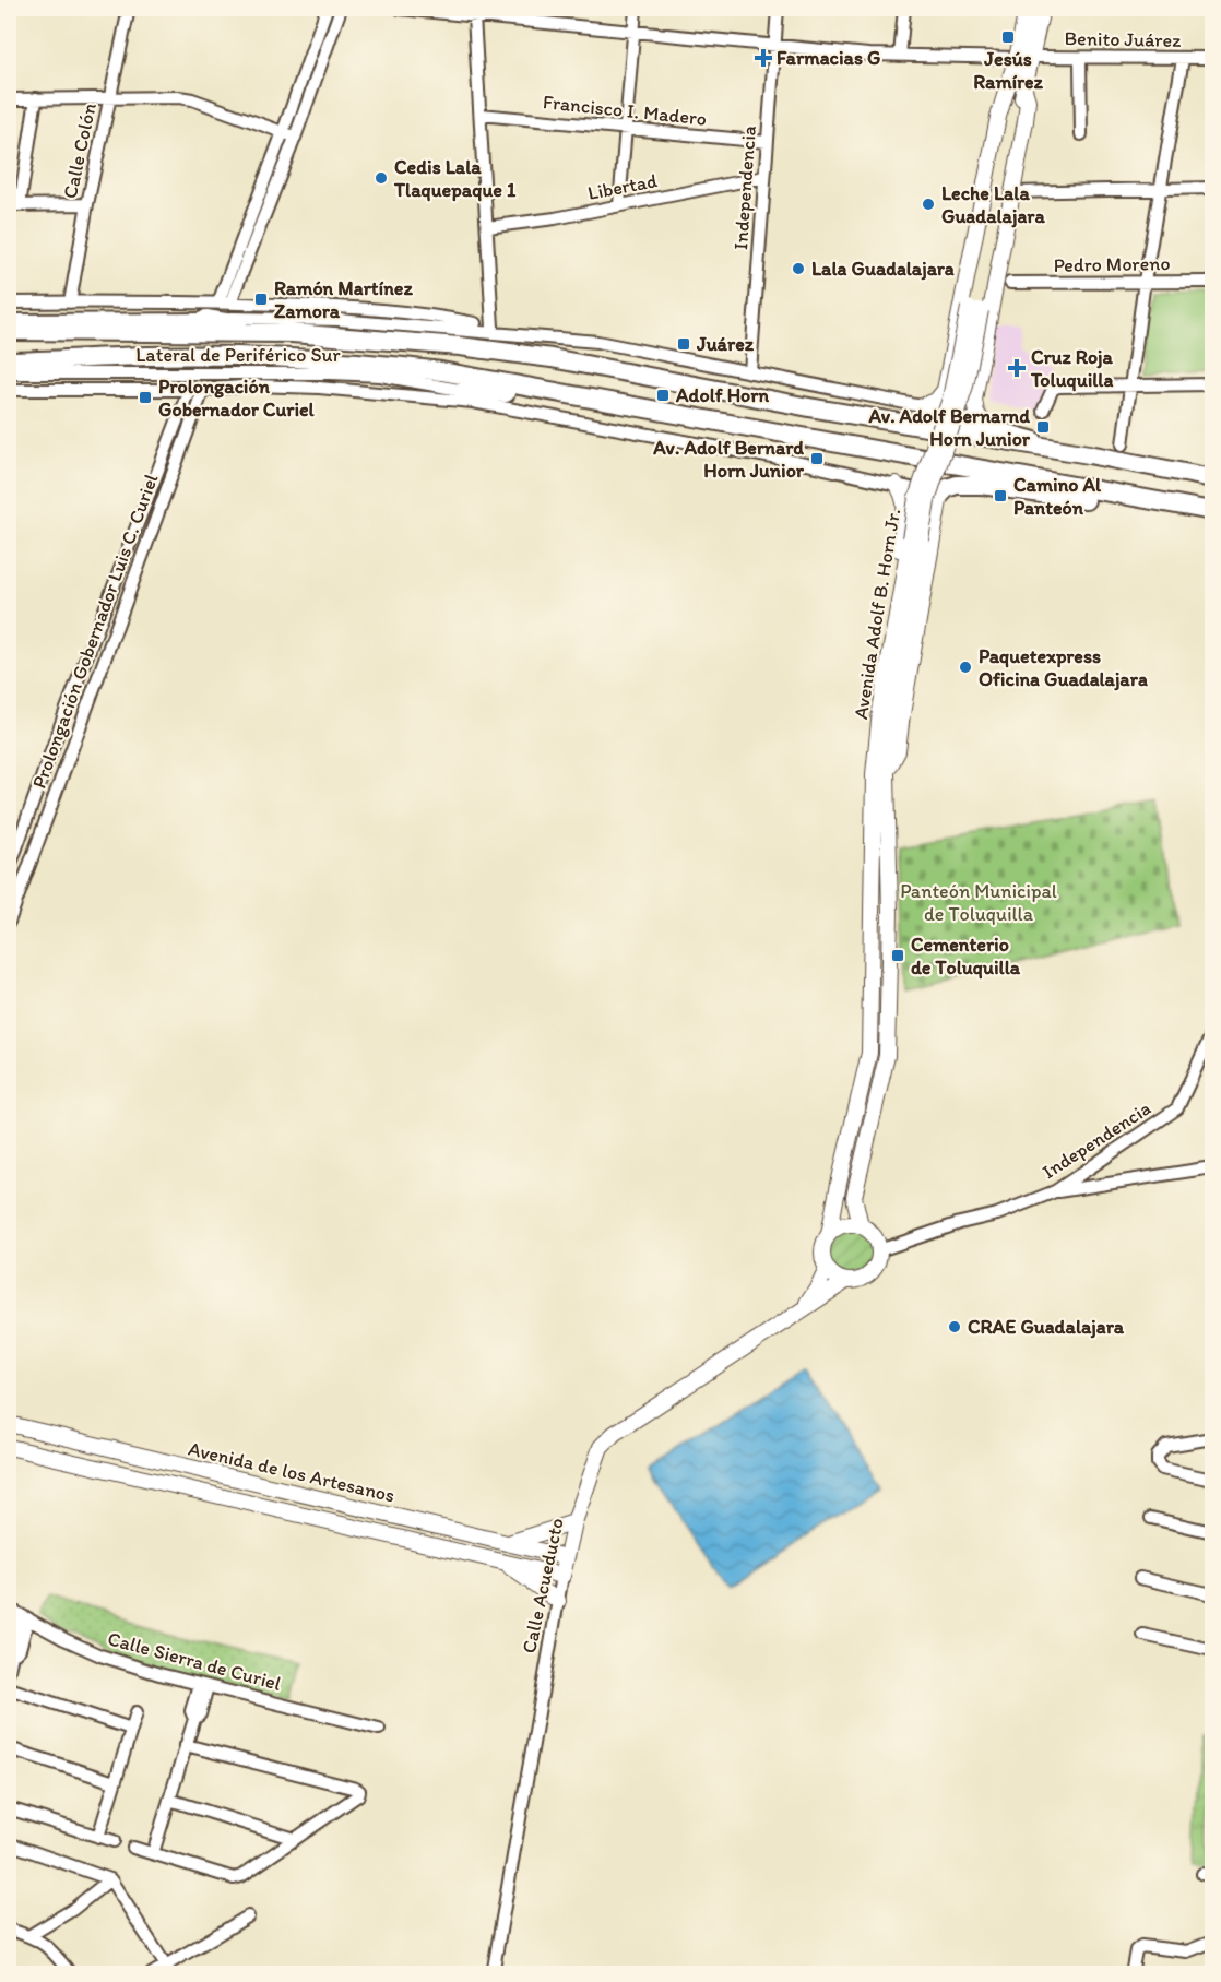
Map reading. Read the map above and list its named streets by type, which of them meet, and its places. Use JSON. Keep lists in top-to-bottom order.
{
  "streets": {
    "main road": ["Avenida Adolf B. Horn Jr.", "Avenida de los Artesanos", "Calle Acueducto"],
    "street": [
      "Benito Juárez",
      "Francisco I. Madero",
      "Calle Colón",
      "Libertad",
      "Independencia",
      "Pedro Moreno",
      "Lateral de Periférico Sur",
      "Prolongación Gobernador Luis C. Curiel",
      "Calle Sierra de Curiel"
    ]
  },
  "crossings": [
    ["Benito Juárez", "Independencia"],
    ["Benito Juárez", "Avenida Adolf B. Horn Jr."],
    ["Francisco I. Madero", "Independencia"],
    ["Libertad", "Independencia"],
    ["Independencia", "Avenida Adolf B. Horn Jr."],
    ["Independencia", "Calle Acueducto"],
    ["Avenida Adolf B. Horn Jr.", "Calle Acueducto"],
    ["Avenida de los Artesanos", "Calle Acueducto"]
  ],
  "parks": ["Panteón Municipal de Toluquilla"],
  "places": {
    "transit": [
      "Jesús Ramírez",
      "Ramón Martínez Zamora",
      "Juárez",
      "Adolf Horn",
      "Prolongación Gobernador Curiel",
      "Av. Adolf Bernarnd Horn Junior",
      "Av. Adolf Bernard Horn Junior",
      "Camino Al Panteón",
      "Cementerio de Toluquilla"
    ],
    "health": ["Farmacias G", "Cruz Roja Toluquilla"],
    "other": [
      "Cedis Lala Tlaquepaque 1",
      "Leche Lala Guadalajara",
      "Lala Guadalajara",
      "Paquetexpress Oficina Guadalajara",
      "CRAE Guadalajara"
    ]
  }
}
